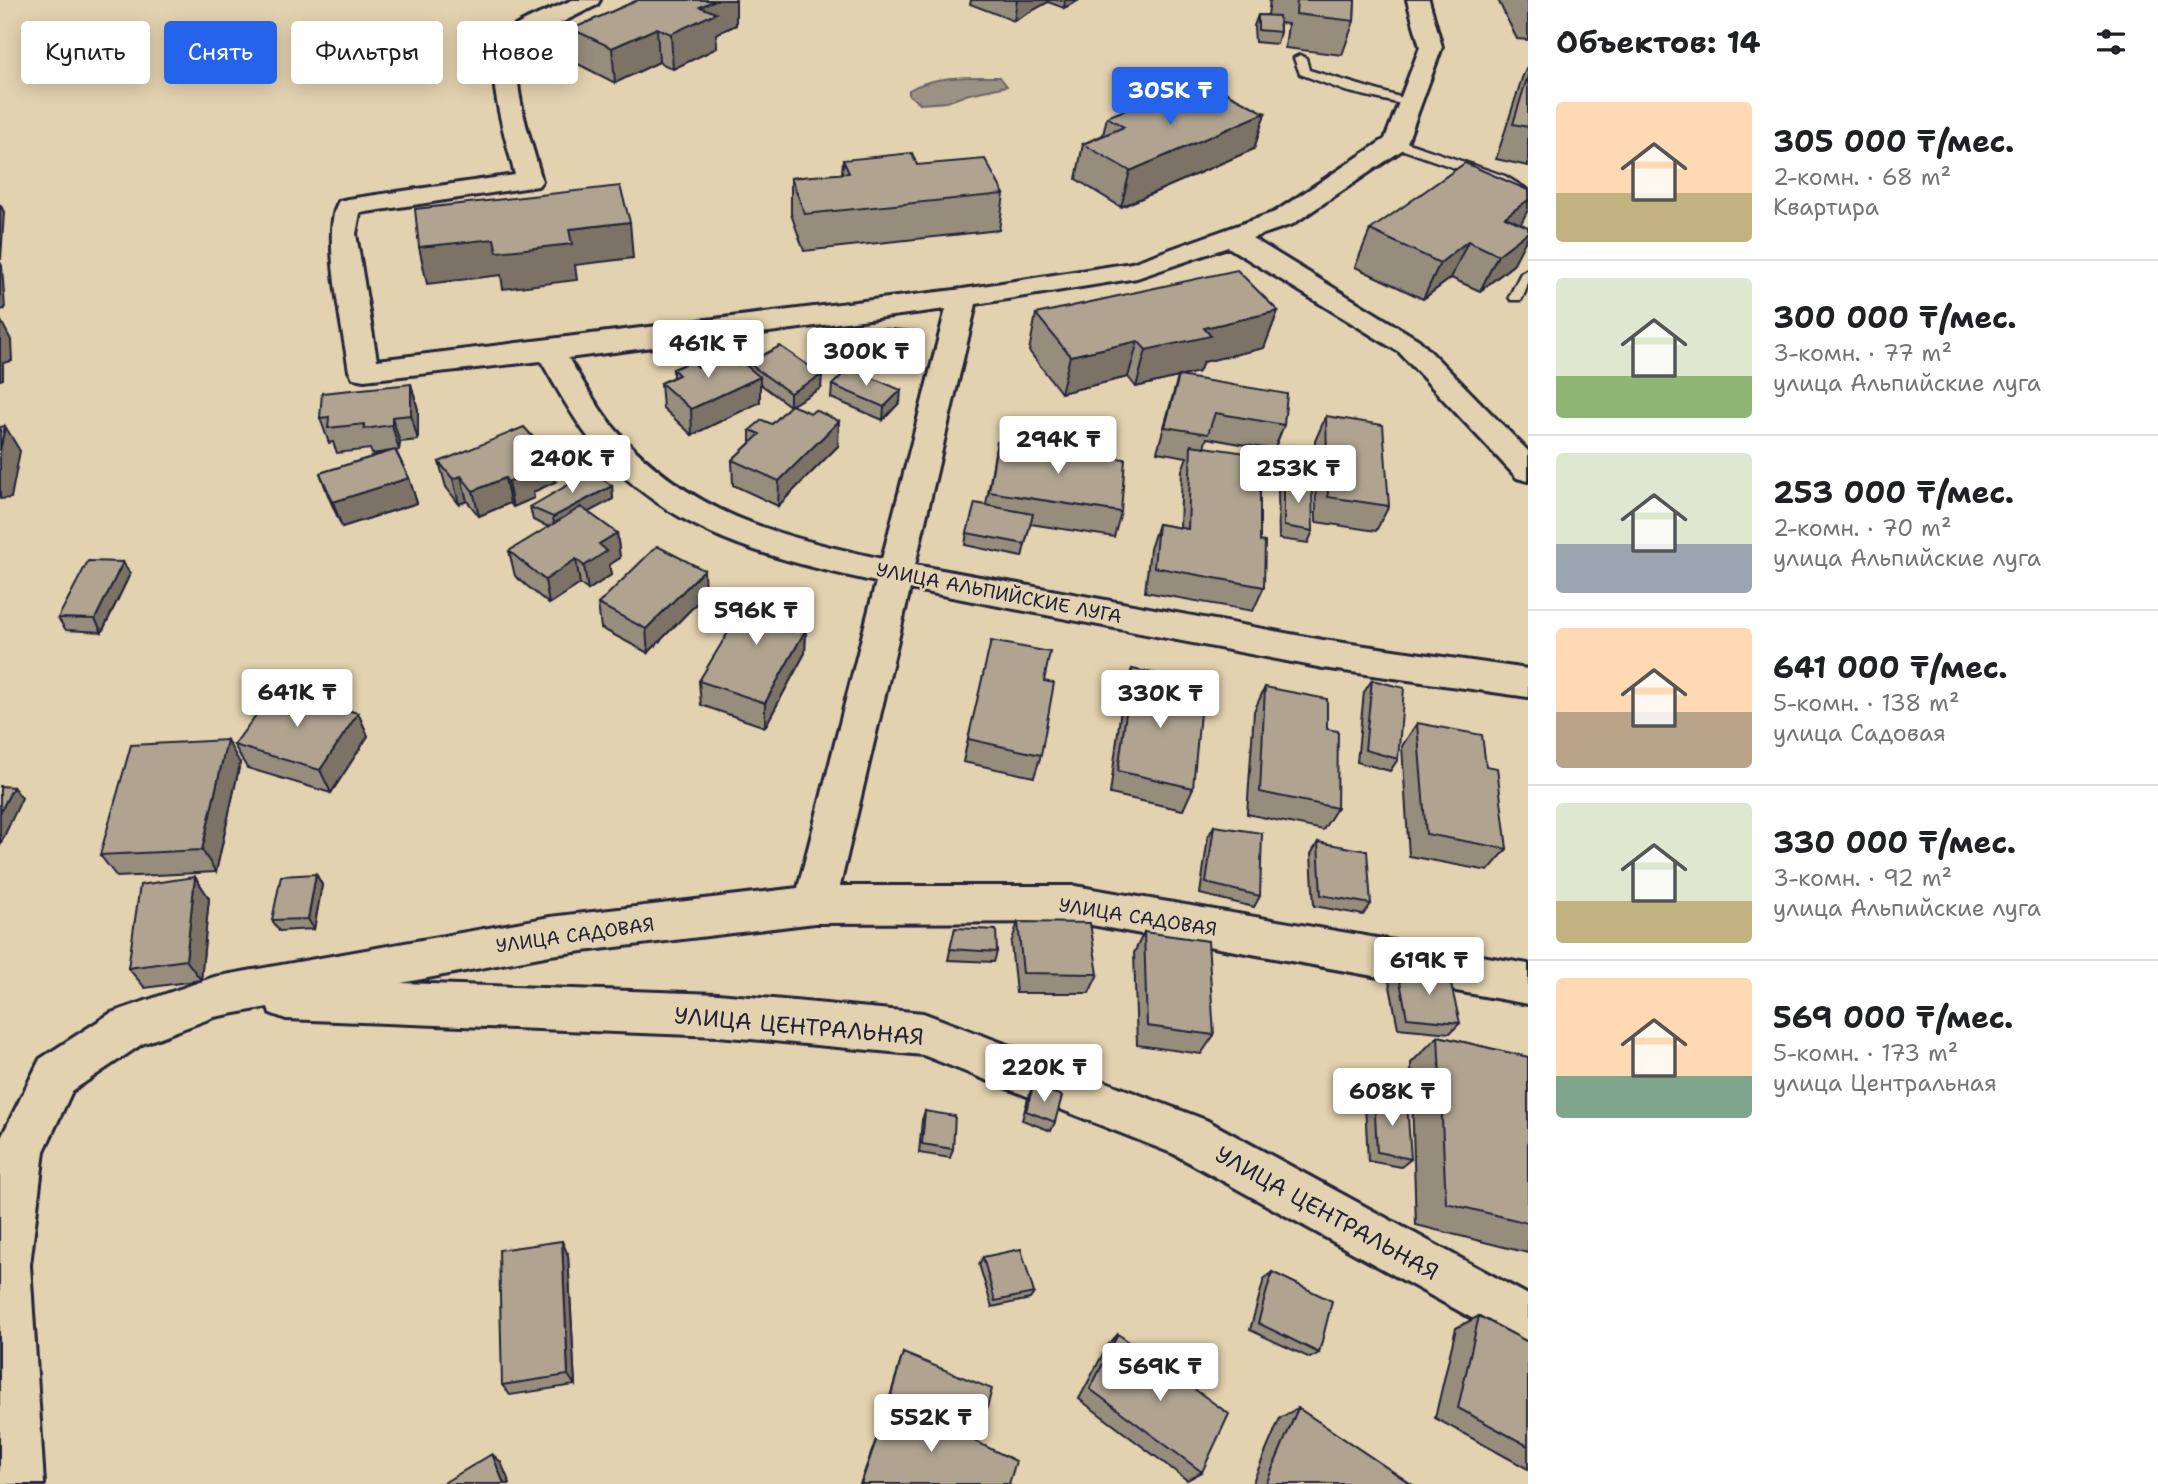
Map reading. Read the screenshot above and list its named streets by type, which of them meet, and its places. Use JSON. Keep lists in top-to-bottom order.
{
  "streets": {
    "street": ["УЛИЦА АЛЬПИЙСКИЕ ЛУГА", "УЛИЦА САДОВАЯ", "УЛИЦА ЦЕНТРАЛЬНАЯ"]
  },
  "crossings": [
    ["УЛИЦА САДОВАЯ", "УЛИЦА ЦЕНТРАЛЬНАЯ"]
  ],
  "page": {
    "heading": "Объектов: 14",
    "chip": [
      "Купить",
      "Снять",
      "Фильтры",
      "Новое"
    ],
    "price": [
      "305K ₸",
      "461K ₸",
      "300K ₸",
      "294K ₸",
      "240K ₸",
      "253K ₸",
      "596K ₸",
      "641K ₸",
      "330K ₸",
      "619K ₸",
      "220K ₸",
      "608K ₸",
      "569K ₸",
      "552K ₸"
    ],
    "list": [
      {
        "name": "305 000 ₸/мес.",
        "note": "2-комн. · 68 m² · Квартира"
      },
      {
        "name": "300 000 ₸/мес.",
        "note": "3-комн. · 77 m² · улица Альпийские луга"
      },
      {
        "name": "253 000 ₸/мес.",
        "note": "2-комн. · 70 m² · улица Альпийские луга"
      },
      {
        "name": "641 000 ₸/мес.",
        "note": "5-комн. · 138 m² · улица Садовая"
      },
      {
        "name": "330 000 ₸/мес.",
        "note": "3-комн. · 92 m² · улица Альпийские луга"
      },
      {
        "name": "569 000 ₸/мес.",
        "note": "5-комн. · 173 m² · улица Центральная"
      }
    ]
  }
}
